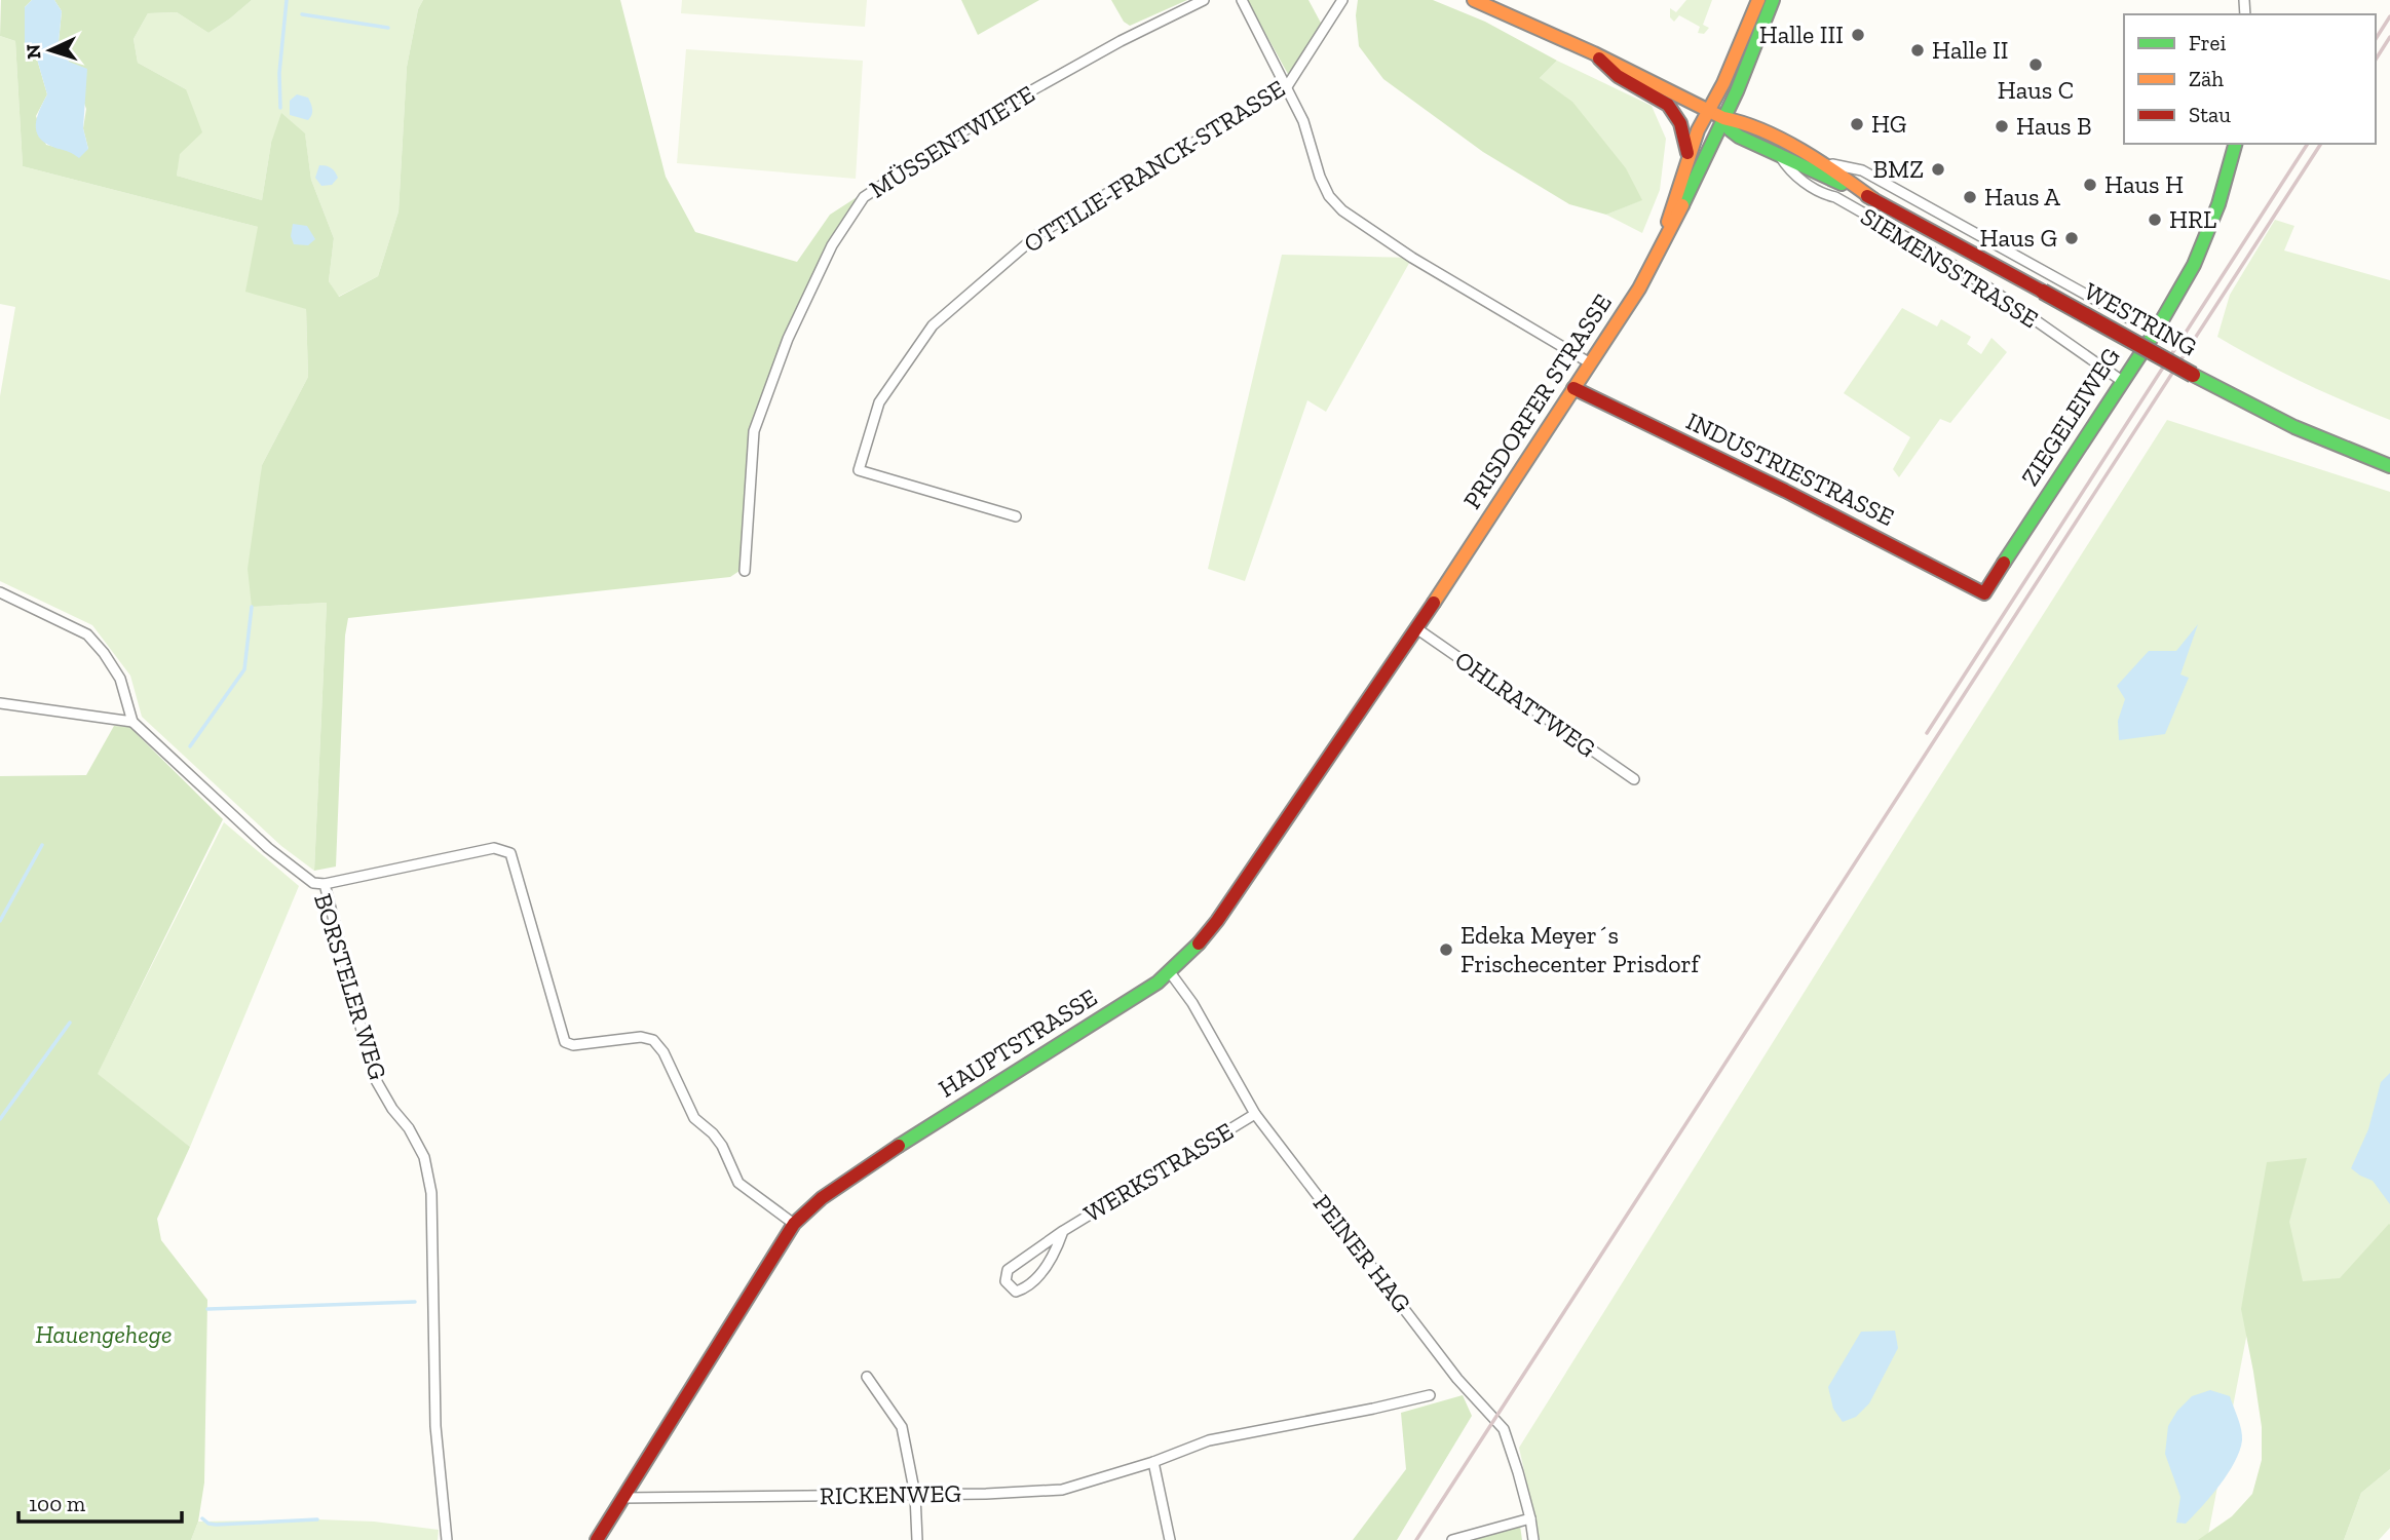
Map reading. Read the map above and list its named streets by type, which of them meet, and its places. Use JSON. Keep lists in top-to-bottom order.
{
  "streets": {
    "main road": [
      "WESTRING",
      "PRISDORFER STRASSE",
      "ZIEGELEIWEG",
      "INDUSTRIESTRASSE",
      "HAUPTSTRASSE"
    ],
    "street": [
      "MÜSSENTWIETE",
      "OTTILIE-FRANCK-STRASSE",
      "SIEMENSSTRASSE",
      "OHLRATTWEG",
      "BORSTELER WEG",
      "WERKSTRASSE",
      "PEINER HAG",
      "RICKENWEG"
    ]
  },
  "crossings": [
    ["SIEMENSSTRASSE", "WESTRING"],
    ["SIEMENSSTRASSE", "ZIEGELEIWEG"],
    ["WESTRING", "PRISDORFER STRASSE"],
    ["PRISDORFER STRASSE", "INDUSTRIESTRASSE"],
    ["PRISDORFER STRASSE", "HAUPTSTRASSE"],
    ["ZIEGELEIWEG", "INDUSTRIESTRASSE"],
    ["OHLRATTWEG", "HAUPTSTRASSE"],
    ["HAUPTSTRASSE", "PEINER HAG"],
    ["HAUPTSTRASSE", "RICKENWEG"],
    ["WERKSTRASSE", "PEINER HAG"]
  ],
  "parks": ["Hauengehege"],
  "places": [
    "Halle III",
    "Halle II",
    "Haus C",
    "HG",
    "Haus B",
    "BMZ",
    "Haus H",
    "Haus A",
    "HRL",
    "Haus G",
    "Edeka Meyer´s Frischecenter Prisdorf"
  ],
  "legend": ["Frei", "Zäh", "Stau"],
  "scale_bar": "100 m",
  "north": "left"
}
